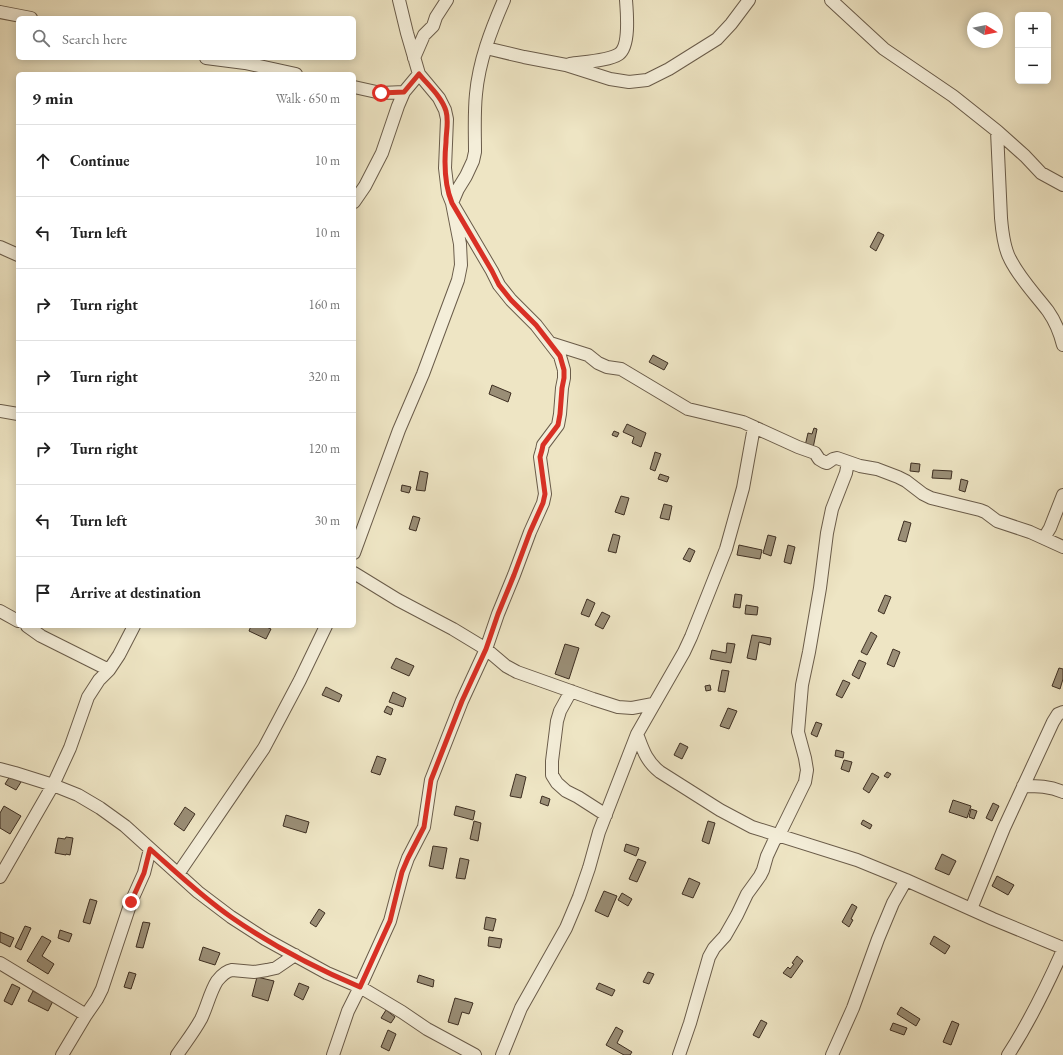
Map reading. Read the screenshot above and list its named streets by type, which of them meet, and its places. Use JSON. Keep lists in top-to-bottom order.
{
  "north": "right",
  "page": {
    "map_buttons": ["+", "−"],
    "search": "Search here",
    "heading": ["9 min", "Walk · 650 m"],
    "list": [
      ["Continue", "10 m"],
      ["Turn left", "10 m"],
      ["Turn right", "160 m"],
      ["Turn right", "320 m"],
      ["Turn right", "120 m"],
      ["Turn left", "30 m"],
      "Arrive at destination"
    ]
  }
}
